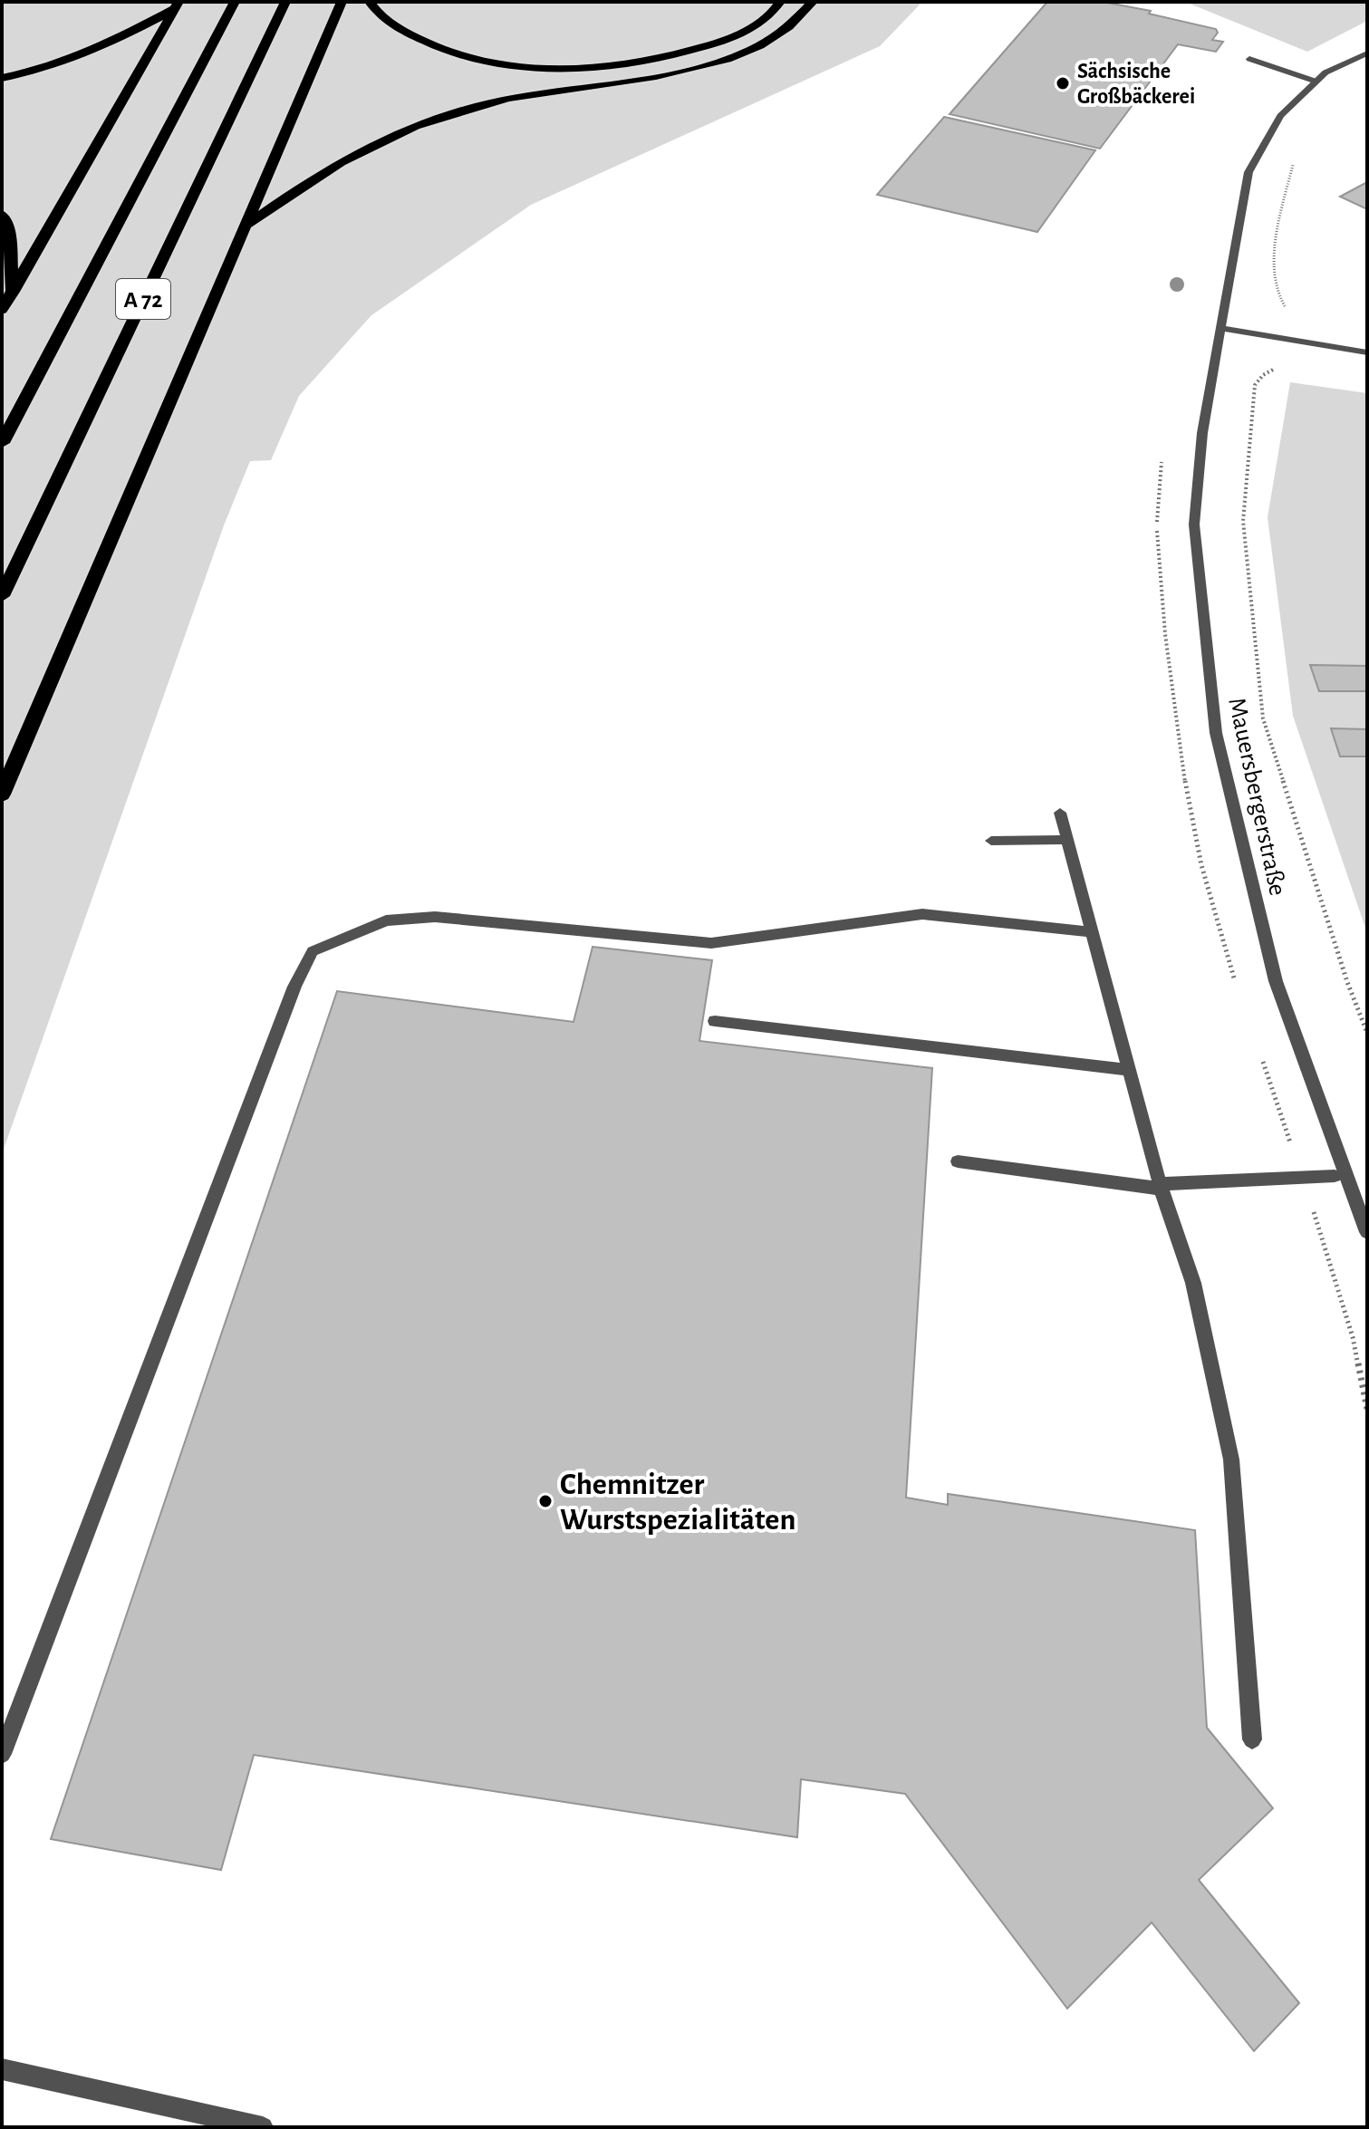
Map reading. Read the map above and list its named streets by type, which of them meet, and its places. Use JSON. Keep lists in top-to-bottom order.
{
  "streets": {
    "highway": ["A 72"],
    "street": ["Mauersbergerstraße"]
  },
  "places": ["Sächsische Großbäckerei", "Chemnitzer Wurstspezialitäten"]
}
